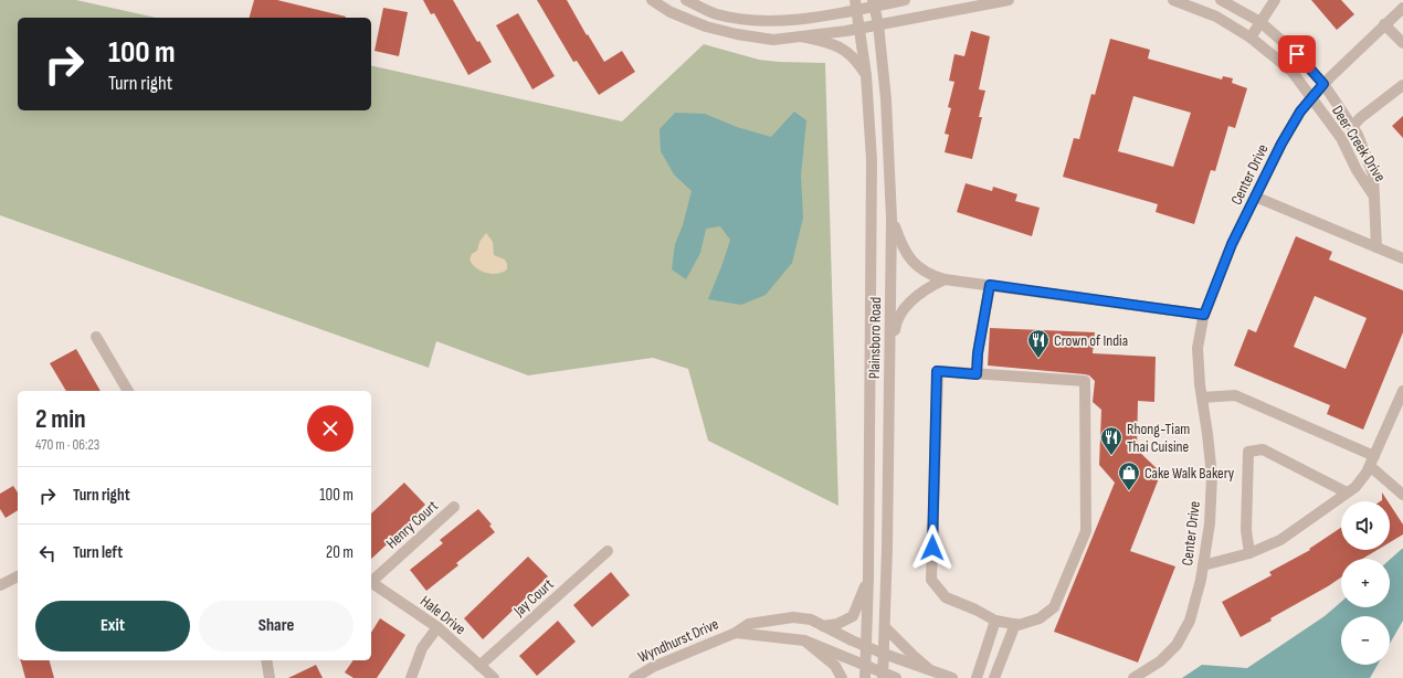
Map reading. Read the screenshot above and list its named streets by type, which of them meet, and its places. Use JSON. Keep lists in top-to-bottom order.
{
  "streets": {
    "street": [
      "Deer Creek Drive",
      "Center Drive",
      "Plainsboro Road",
      "Henry Court",
      "Jay Court",
      "Hale Drive",
      "Wyndhurst Drive"
    ]
  },
  "crossings": [
    ["Deer Creek Drive", "Center Drive"],
    ["Plainsboro Road", "Wyndhurst Drive"],
    ["Jay Court", "Hale Drive"]
  ],
  "places": {
    "restaurant": ["Crown of India", "Rhong-Tiam Thai Cuisine"],
    "shop": ["Cake Walk Bakery"]
  },
  "page": {
    "turn": ["100 m", "Turn right"],
    "heading": ["2 min", "470 m · 06:23"],
    "list": [
      {
        "name": "Turn right",
        "value": "100 m"
      },
      {
        "name": "Turn left",
        "value": "20 m"
      }
    ],
    "map_buttons": ["+", "−"],
    "buttons": ["Exit", "Share"]
  }
}
